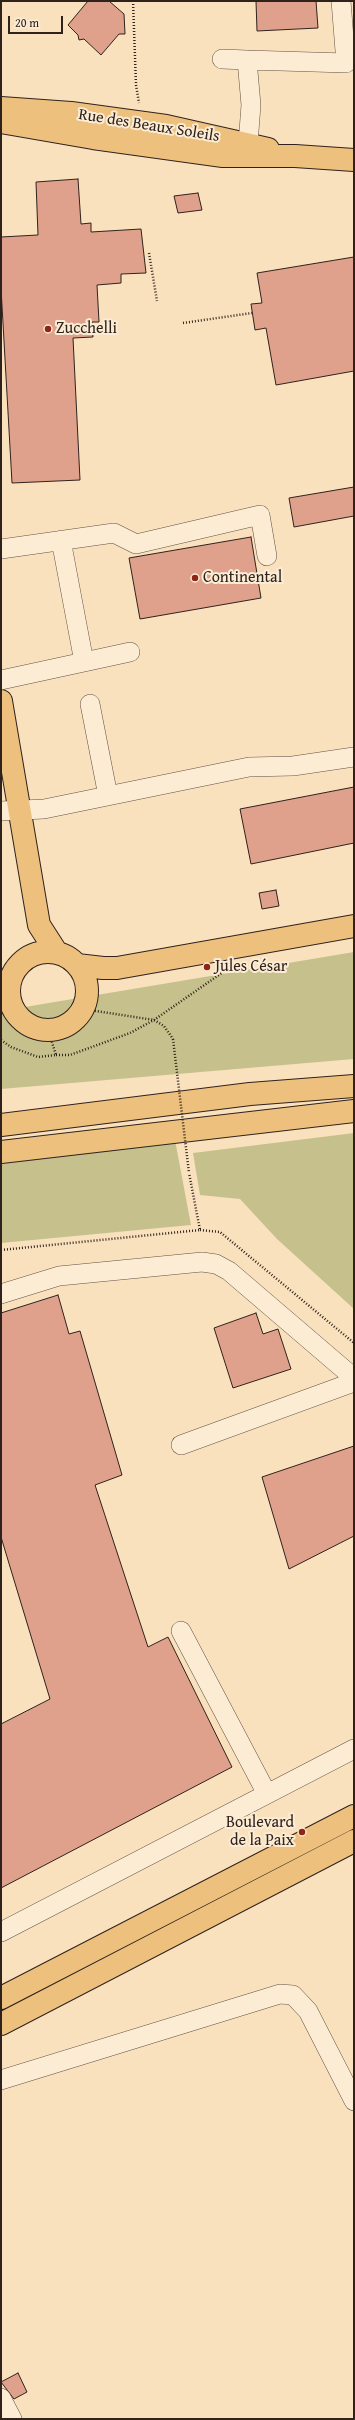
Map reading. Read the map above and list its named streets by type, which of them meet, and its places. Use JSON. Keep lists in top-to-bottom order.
{
  "streets": {
    "main road": ["Rue des Beaux Soleils"]
  },
  "places": [
    "Zucchelli",
    "Continental",
    "Jules César",
    "Boulevard de la Paix"
  ],
  "scale_bar": "20 m"
}
